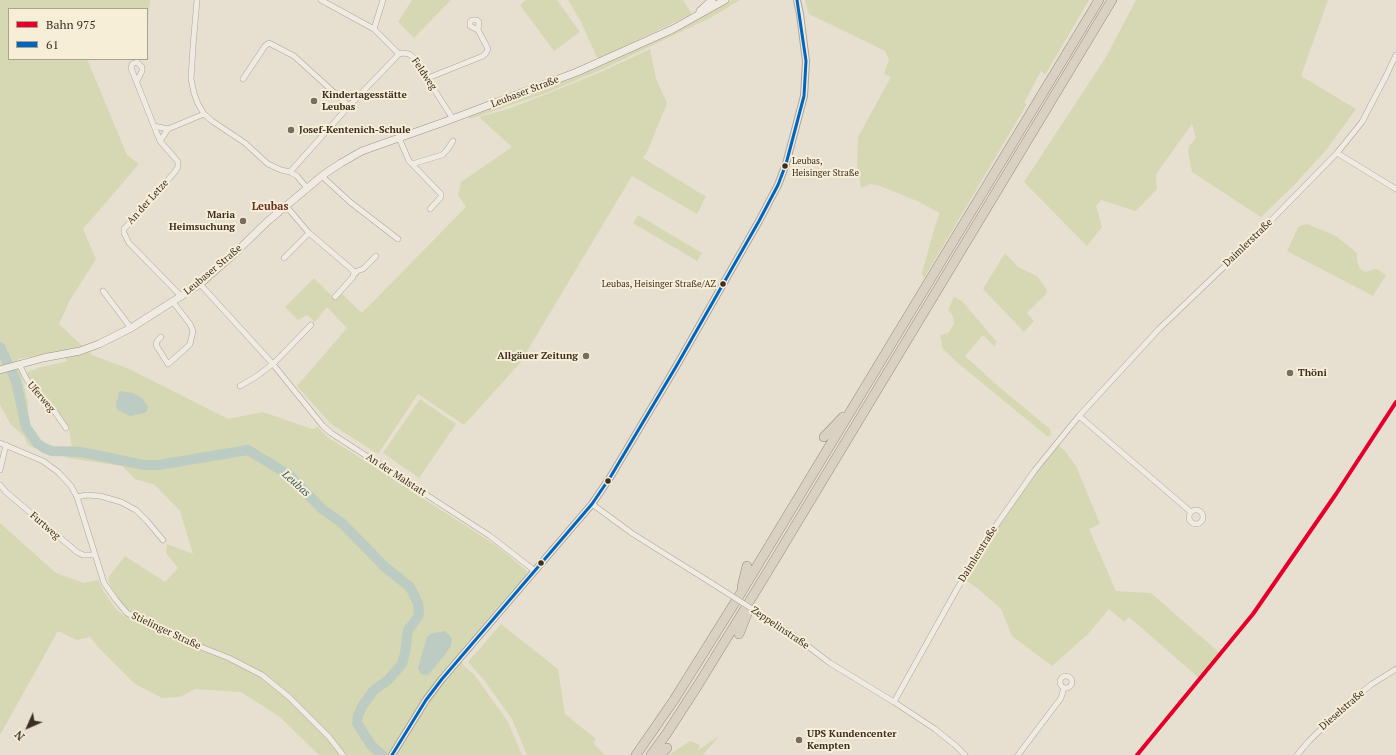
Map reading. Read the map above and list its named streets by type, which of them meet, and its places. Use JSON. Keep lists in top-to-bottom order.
{
  "streets": {
    "main road": ["Leubaser Straße"],
    "street": [
      "Feldweg",
      "An der Letze",
      "Daimlerstraße",
      "Uferweg",
      "An der Malstatt",
      "Furtweg",
      "Zeppelinstraße",
      "Stielinger Straße",
      "Dieselstraße"
    ]
  },
  "crossings": [
    ["Feldweg", "Leubaser Straße"],
    ["Leubaser Straße", "An der Letze"],
    ["Leubaser Straße", "Uferweg"],
    ["Leubaser Straße", "An der Malstatt"],
    ["Daimlerstraße", "Zeppelinstraße"],
    ["Furtweg", "Stielinger Straße"]
  ],
  "districts": ["Leubas"],
  "water": ["Leubas"],
  "places": [
    "Kindertagesstätte Leubas",
    "Josef-Kentenich-Schule",
    "Leubas, Heisinger Straße",
    "Maria Heimsuchung",
    "Leubas, Heisinger Straße/AZ",
    "Allgäuer Zeitung",
    "Thöni",
    "UPS Kundencenter Kempten"
  ],
  "lines": ["transit line 61", "rail line 975"],
  "legend": ["Bahn 975", "61"],
  "north": "bottom left"
}
